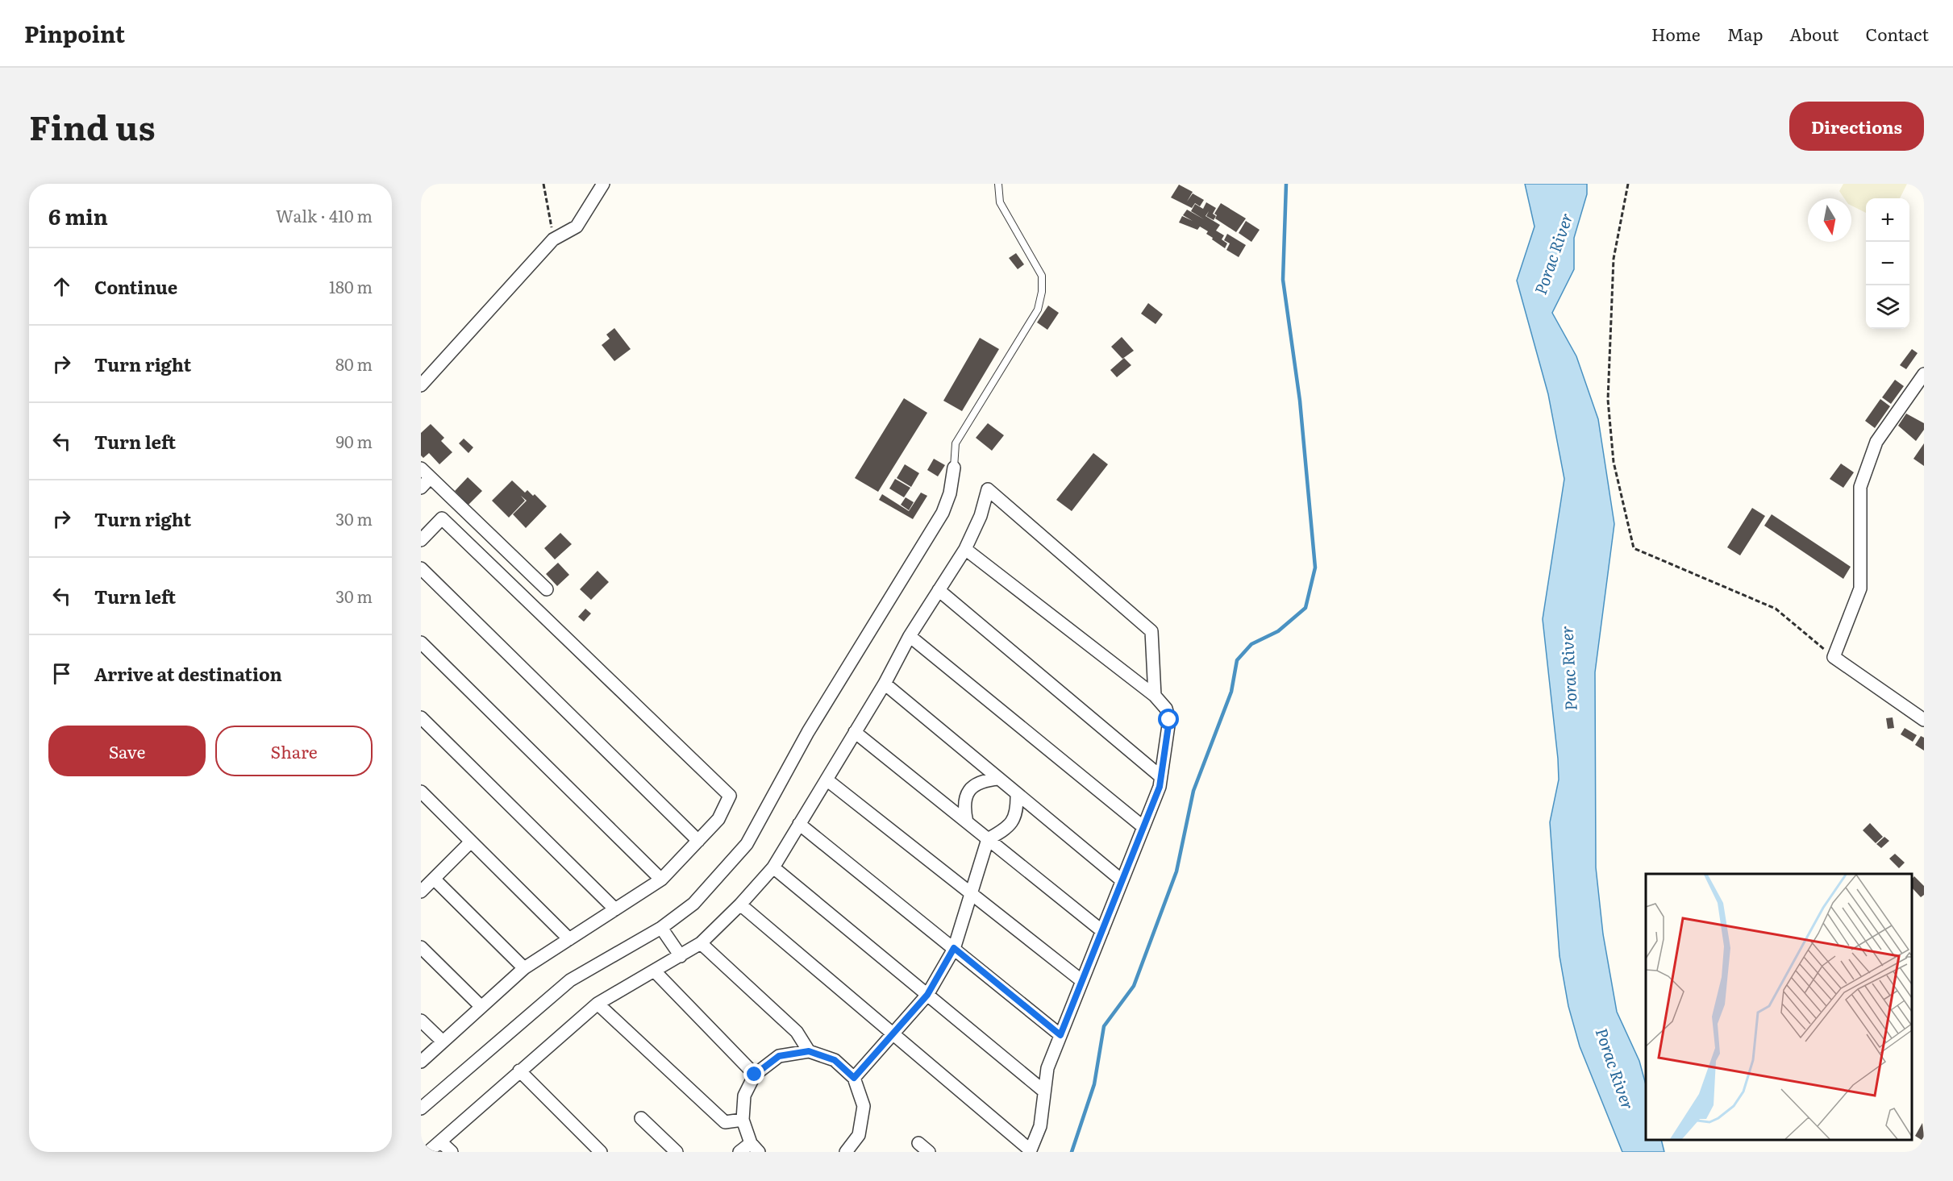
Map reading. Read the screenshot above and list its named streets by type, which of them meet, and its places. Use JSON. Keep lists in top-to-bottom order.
{
  "water": ["Porac River"],
  "north": "bottom",
  "page": {
    "header": "Pinpoint",
    "nav": [
      "Home",
      "Map",
      "About",
      "Contact"
    ],
    "title": "Find us",
    "buttons": [
      "Directions",
      ["Save", "Share"]
    ],
    "heading": ["6 min", "Walk · 410 m"],
    "map_buttons": ["+", "−"],
    "list": [
      ["Continue", "180 m"],
      ["Turn right", "80 m"],
      ["Turn left", "90 m"],
      ["Turn right", "30 m"],
      ["Turn left", "30 m"],
      "Arrive at destination"
    ]
  }
}
